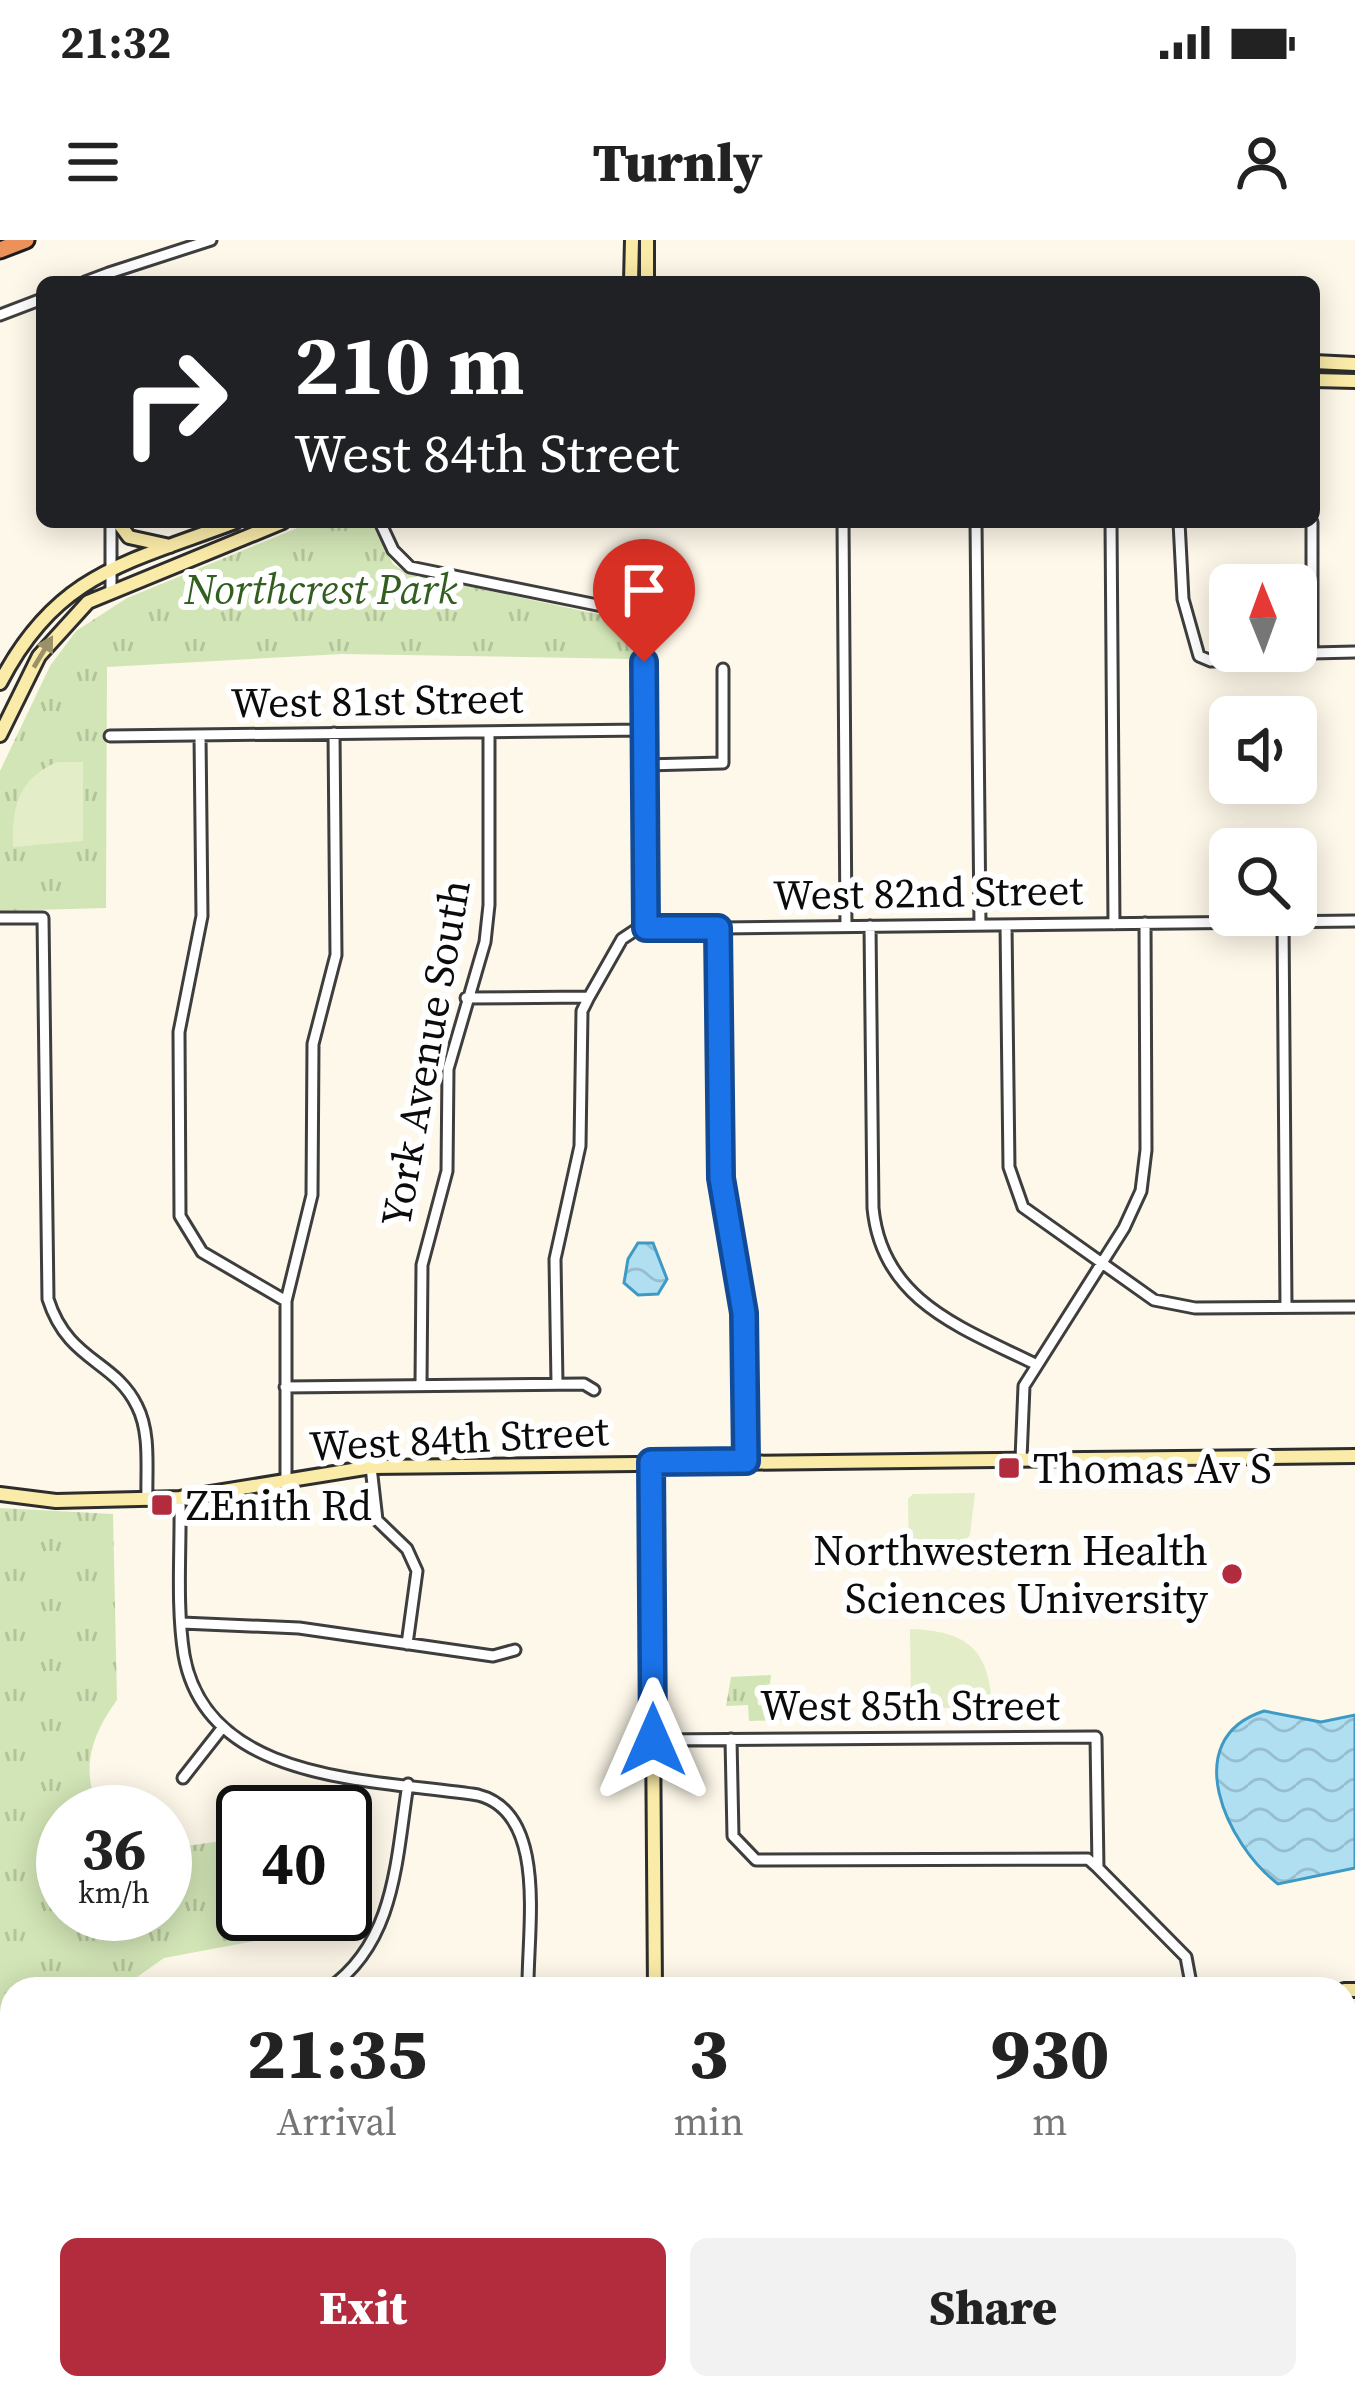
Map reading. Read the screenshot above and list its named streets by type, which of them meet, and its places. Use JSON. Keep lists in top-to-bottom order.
{
  "streets": {
    "street": [
      "West 81st Street",
      "West 82nd Street",
      "York Avenue South",
      "West 84th Street",
      "West 85th Street"
    ]
  },
  "crossings": [
    ["West 81st Street", "York Avenue South"]
  ],
  "parks": ["Northcrest Park"],
  "places": {
    "transit": ["Thomas Av S", "ZEnith Rd"],
    "other": ["Northwestern Health Sciences University"]
  },
  "north": "top",
  "page": {
    "status": "21:32",
    "header": "Turnly",
    "turn": ["210 m", "West 84th Street"],
    "speed": "36 km/h",
    "limit": "40",
    "eta": [
      "21:35",
      "Arrival",
      "3",
      "min",
      "930",
      "m"
    ],
    "buttons": ["Exit", "Share"]
  }
}
